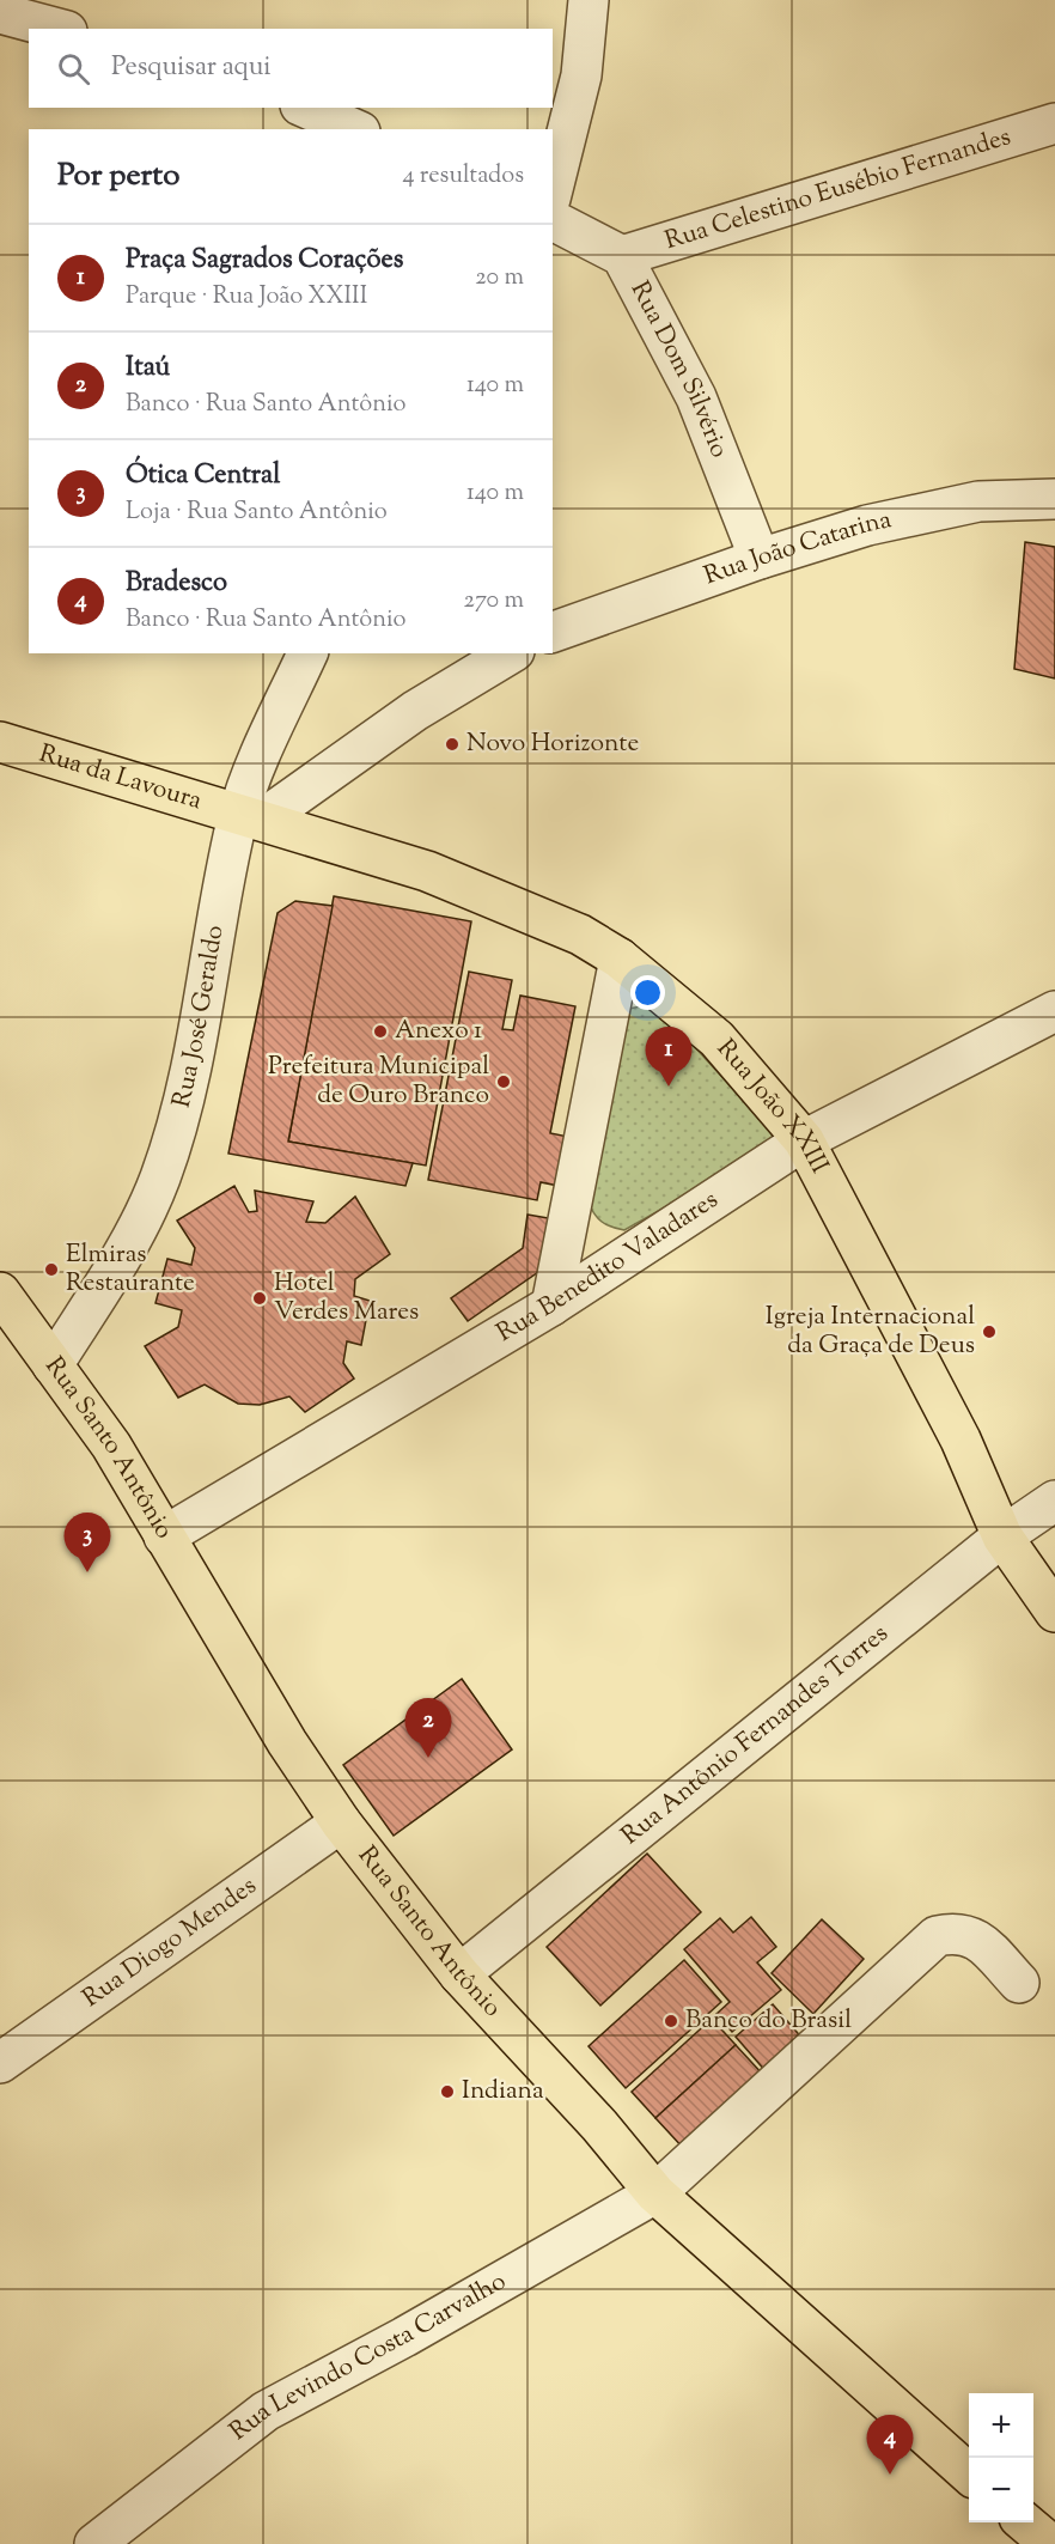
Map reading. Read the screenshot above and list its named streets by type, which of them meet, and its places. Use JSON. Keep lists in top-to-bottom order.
{
  "streets": {
    "main road": ["Rua da Lavoura", "Rua João XXIII", "Rua Santo Antônio"],
    "street": [
      "Rua Celestino Eusébio Fernandes",
      "Rua Dom Silvério",
      "Rua João Catarina",
      "Rua José Geraldo",
      "Rua Benedito Valadares",
      "Rua Antônio Fernandes Torres",
      "Rua Diogo Mendes",
      "Rua Levindo Costa Carvalho"
    ]
  },
  "crossings": [
    ["Rua Celestino Eusébio Fernandes", "Rua Dom Silvério"],
    ["Rua Dom Silvério", "Rua João Catarina"],
    ["Rua da Lavoura", "Rua José Geraldo"],
    ["Rua da Lavoura", "Rua João XXIII"],
    ["Rua José Geraldo", "Rua João XXIII"],
    ["Rua José Geraldo", "Rua Santo Antônio"],
    ["Rua João XXIII", "Rua Benedito Valadares"],
    ["Rua João XXIII", "Rua Antônio Fernandes Torres"],
    ["Rua Benedito Valadares", "Rua Santo Antônio"],
    ["Rua Santo Antônio", "Rua Antônio Fernandes Torres"],
    ["Rua Santo Antônio", "Rua Diogo Mendes"],
    ["Rua Santo Antônio", "Rua Levindo Costa Carvalho"]
  ],
  "places": [
    "Novo Horizonte",
    "Anexo 1",
    "Prefeitura Municipal de Ouro Branco",
    "Elmiras Restaurante",
    "Hotel Verdes Mares",
    "Igreja Internacional da Graça de Deus",
    "Banco do Brasil",
    "Indiana"
  ],
  "page": {
    "search": "Pesquisar aqui",
    "heading": ["Por perto", "4 resultados"],
    "list": [
      {
        "mark": "1",
        "name": "Praça Sagrados Corações",
        "note": "Parque · Rua João XXIII",
        "value": "20 m"
      },
      {
        "mark": "2",
        "name": "Itaú",
        "note": "Banco · Rua Santo Antônio",
        "value": "140 m"
      },
      {
        "mark": "3",
        "name": "Ótica Central",
        "note": "Loja · Rua Santo Antônio",
        "value": "140 m"
      },
      {
        "mark": "4",
        "name": "Bradesco",
        "note": "Banco · Rua Santo Antônio",
        "value": "270 m"
      }
    ],
    "pins": [
      "1",
      "3",
      "2",
      "4"
    ],
    "map_buttons": ["+", "−"]
  }
}
